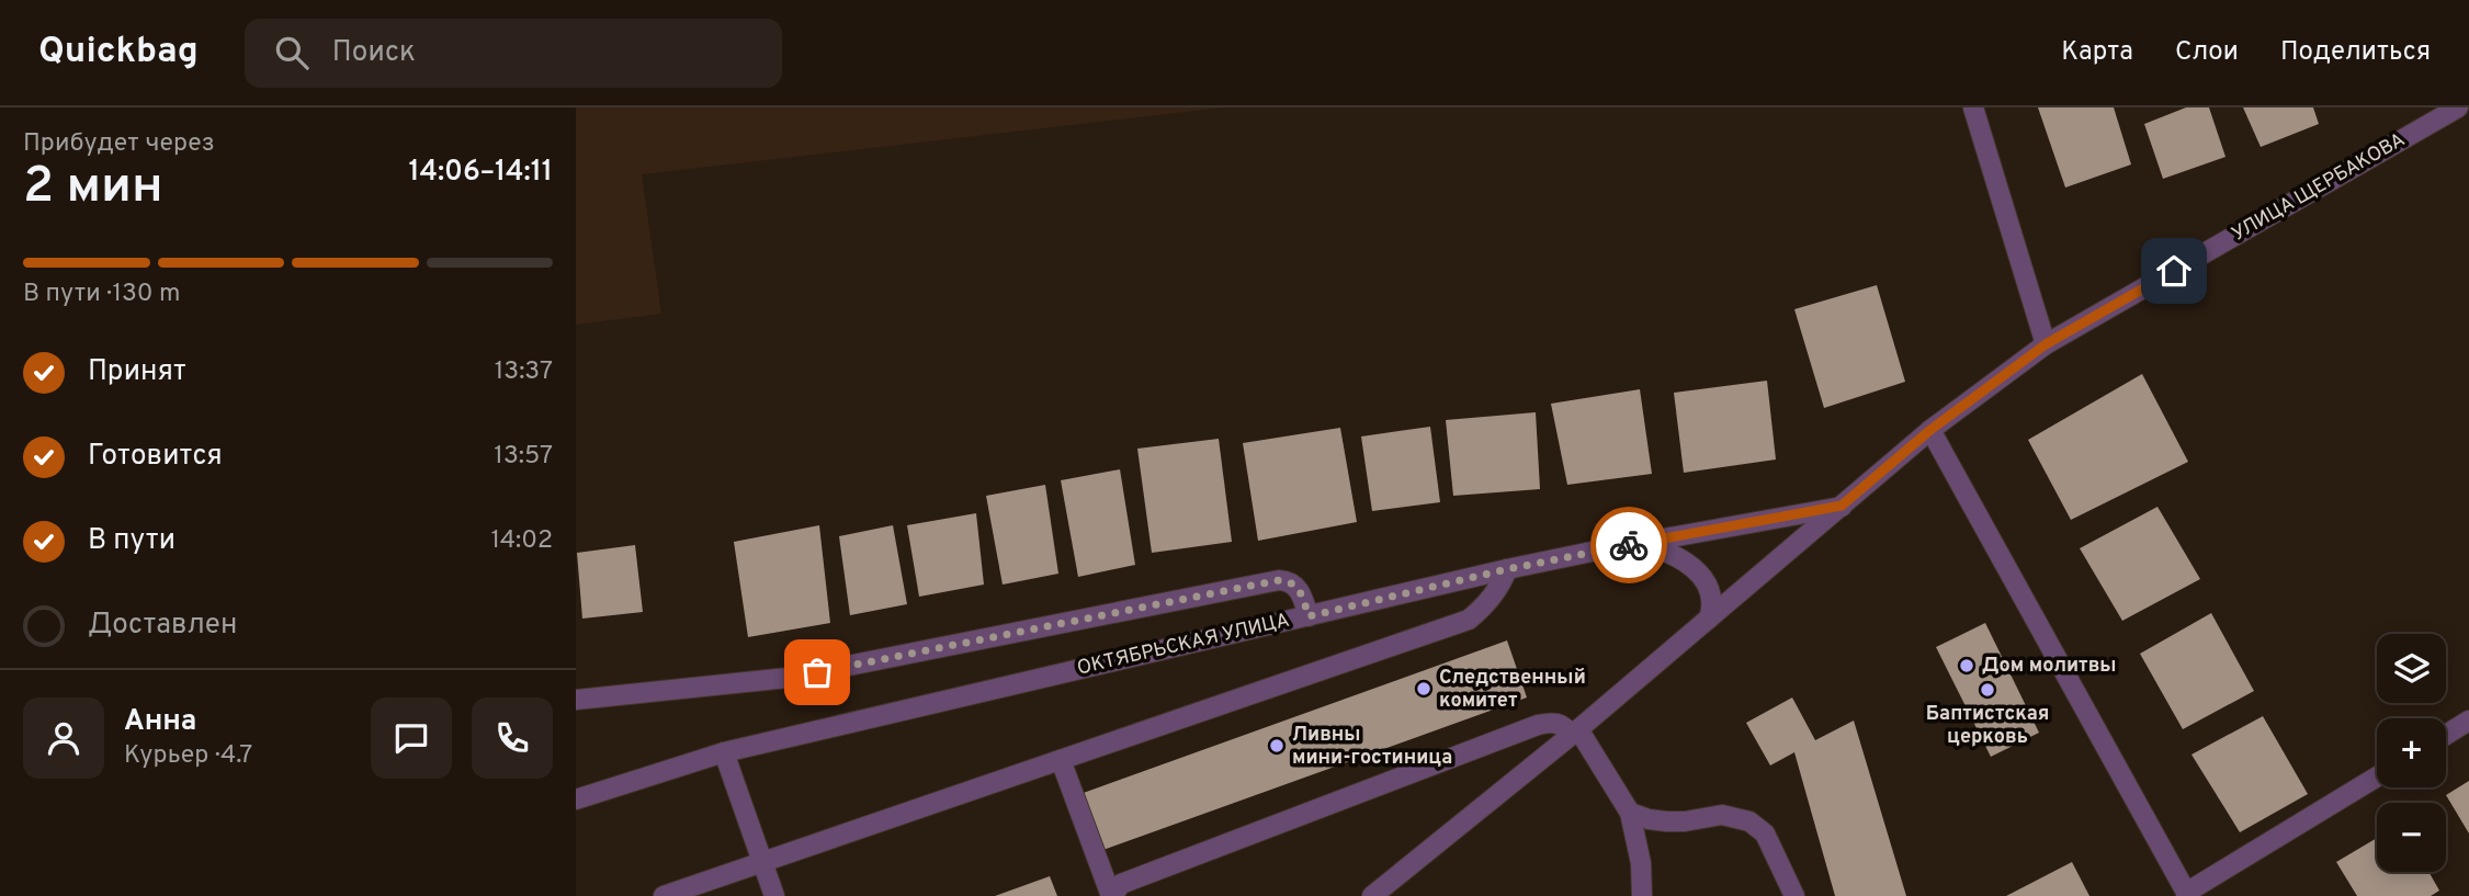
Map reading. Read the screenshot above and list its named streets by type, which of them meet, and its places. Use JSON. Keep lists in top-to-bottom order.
{
  "streets": {
    "street": ["УЛИЦА ЩЕРБАКОВА", "ОКТЯБРЬСКАЯ УЛИЦА"]
  },
  "crossings": [
    ["УЛИЦА ЩЕРБАКОВА", "ОКТЯБРЬСКАЯ УЛИЦА"]
  ],
  "places": [
    "Дом молитвы",
    "Следственный комитет",
    "Баптистская церковь",
    "Ливны мини-гостиница"
  ],
  "page": {
    "header": "Quickbag",
    "search": "Поиск",
    "nav": ["Карта", "Слои", "Поделиться"],
    "heading": ["2 мин", "Прибудет через", "14:06–14:11"],
    "panel": ["Анна", "Курьер · 4.7"],
    "bar": "В пути · 130 m",
    "list": [
      ["Принят", "13:37"],
      ["Готовится", "13:57"],
      ["В пути", "14:02"],
      "Доставлен"
    ],
    "map_buttons": ["+", "−"]
  }
}
